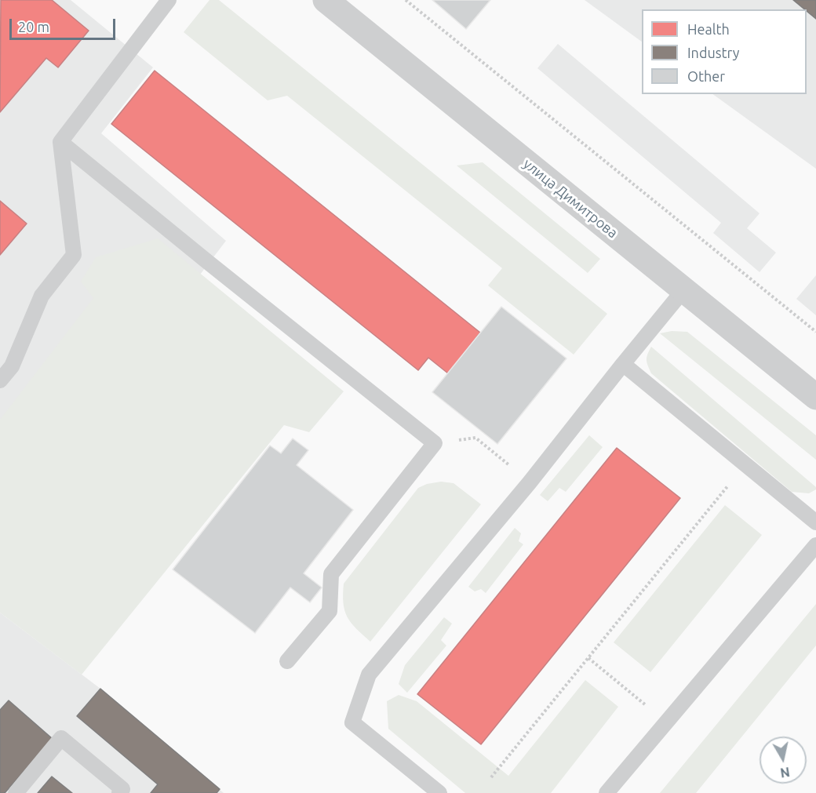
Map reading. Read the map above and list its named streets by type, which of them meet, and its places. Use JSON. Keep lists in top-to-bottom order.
{
  "streets": {
    "street": ["улица Димитрова"]
  },
  "legend": ["Health", "Industry", "Other"],
  "scale_bar": "20 m",
  "north": "bottom"
}
